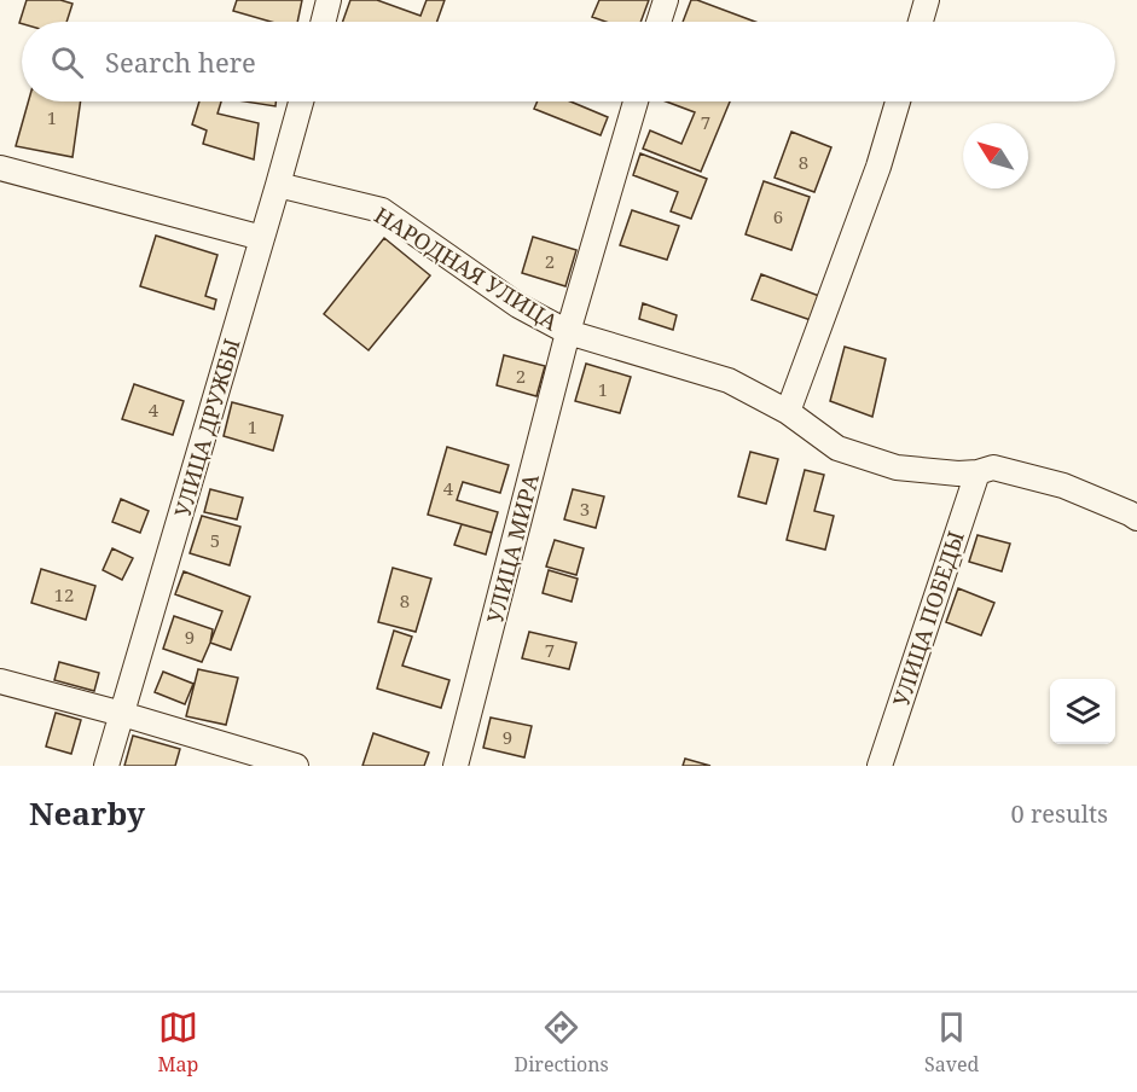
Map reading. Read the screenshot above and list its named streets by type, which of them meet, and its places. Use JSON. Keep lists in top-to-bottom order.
{
  "streets": {
    "street": [
      "НАРОДНАЯ УЛИЦА",
      "УЛИЦА ДРУЖБЫ",
      "УЛИЦА МИРА",
      "УЛИЦА ПОБЕДЫ"
    ]
  },
  "crossings": [
    ["НАРОДНАЯ УЛИЦА", "УЛИЦА ДРУЖБЫ"],
    ["НАРОДНАЯ УЛИЦА", "УЛИЦА МИРА"],
    ["НАРОДНАЯ УЛИЦА", "УЛИЦА ПОБЕДЫ"]
  ],
  "house_numbers": [
    "1",
    "7",
    "8",
    "6",
    "2",
    "2",
    "1",
    "4",
    "1",
    "4",
    "3",
    "5",
    "12",
    "8",
    "9",
    "7",
    "9"
  ],
  "north": "top left",
  "page": {
    "search": "Search here",
    "heading": ["Nearby", "0 results"],
    "nav": ["Map", "Directions", "Saved"]
  }
}
